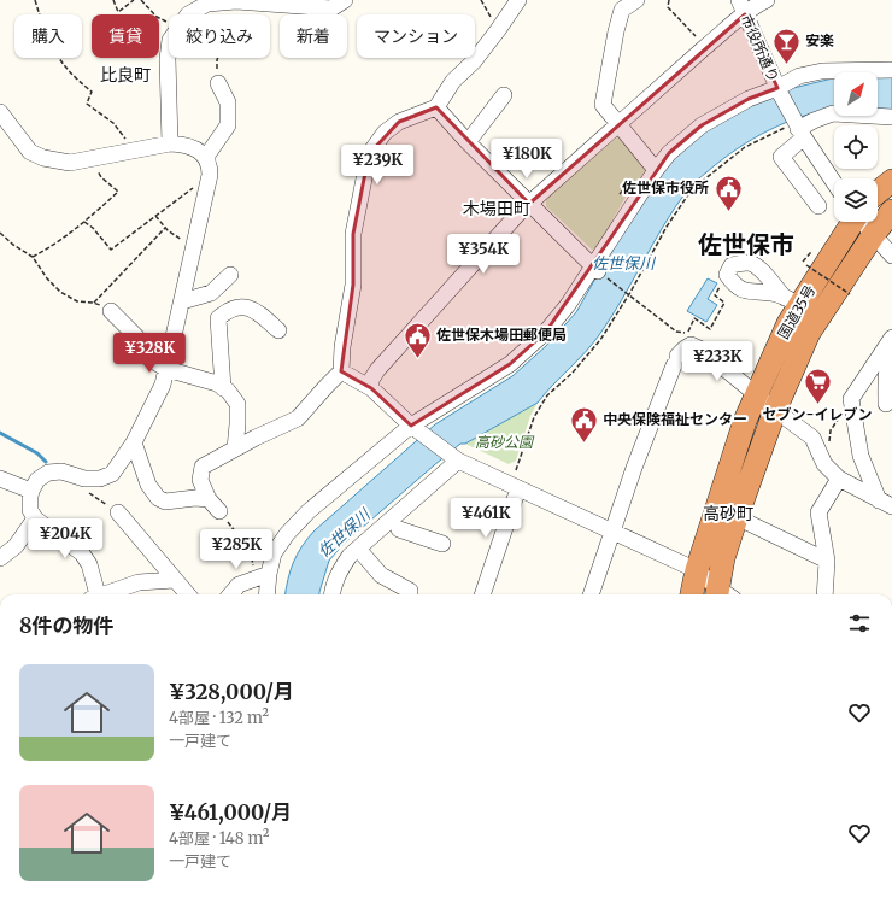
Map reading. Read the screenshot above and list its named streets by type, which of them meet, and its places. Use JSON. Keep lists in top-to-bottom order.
{
  "streets": {
    "highway": ["国道35号"],
    "street": ["市役所通り"]
  },
  "districts": [
    "比良町",
    "木場田町",
    "佐世保市",
    "高砂町"
  ],
  "water": ["佐世保川"],
  "parks": ["高砂公園"],
  "places": {
    "bar": ["安楽"],
    "public building": ["佐世保市役所", "佐世保木場田郵便局", "中央保険福祉センター"],
    "supermarket": ["セブン-イレブン"]
  },
  "north": "top right",
  "page": {
    "chip": [
      "購入",
      "賃貸",
      "絞り込み",
      "新着",
      "マンション"
    ],
    "price": [
      "¥180K",
      "¥239K",
      "¥354K",
      "¥328K",
      "¥233K",
      "¥461K",
      "¥204K",
      "¥285K"
    ],
    "heading": "8件の物件",
    "list": [
      {
        "name": "¥328,000/月",
        "note": "4部屋 · 132 m² · 一戸建て"
      },
      {
        "name": "¥461,000/月",
        "note": "4部屋 · 148 m² · 一戸建て"
      }
    ]
  }
}
